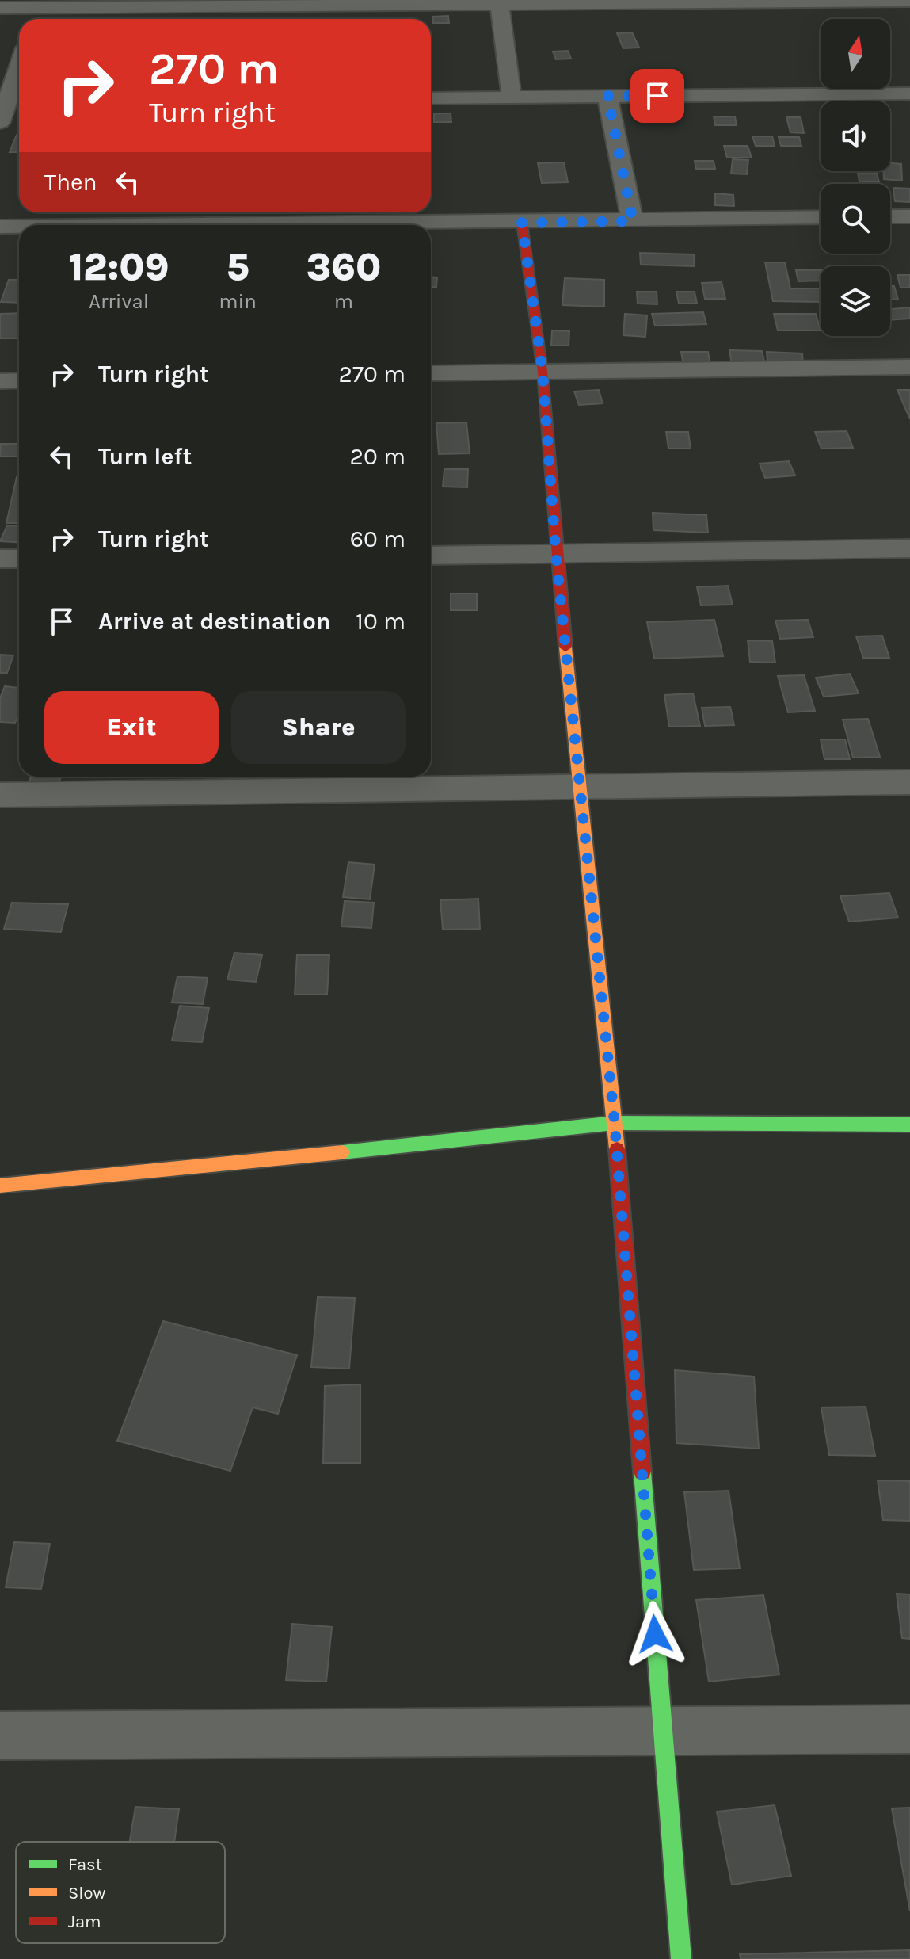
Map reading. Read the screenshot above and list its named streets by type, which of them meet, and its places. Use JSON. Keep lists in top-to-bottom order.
{
  "legend": ["Fast", "Slow", "Jam"],
  "north": "top",
  "page": {
    "turn": ["270 m", "Turn right"],
    "then": "Then",
    "eta": [
      "12:09",
      "Arrival",
      "5",
      "min",
      "360",
      "m"
    ],
    "list": [
      {
        "name": "Turn right",
        "value": "270 m"
      },
      {
        "name": "Turn left",
        "value": "20 m"
      },
      {
        "name": "Turn right",
        "value": "60 m"
      },
      {
        "name": "Arrive at destination",
        "value": "10 m"
      }
    ],
    "buttons": ["Exit", "Share"]
  }
}
